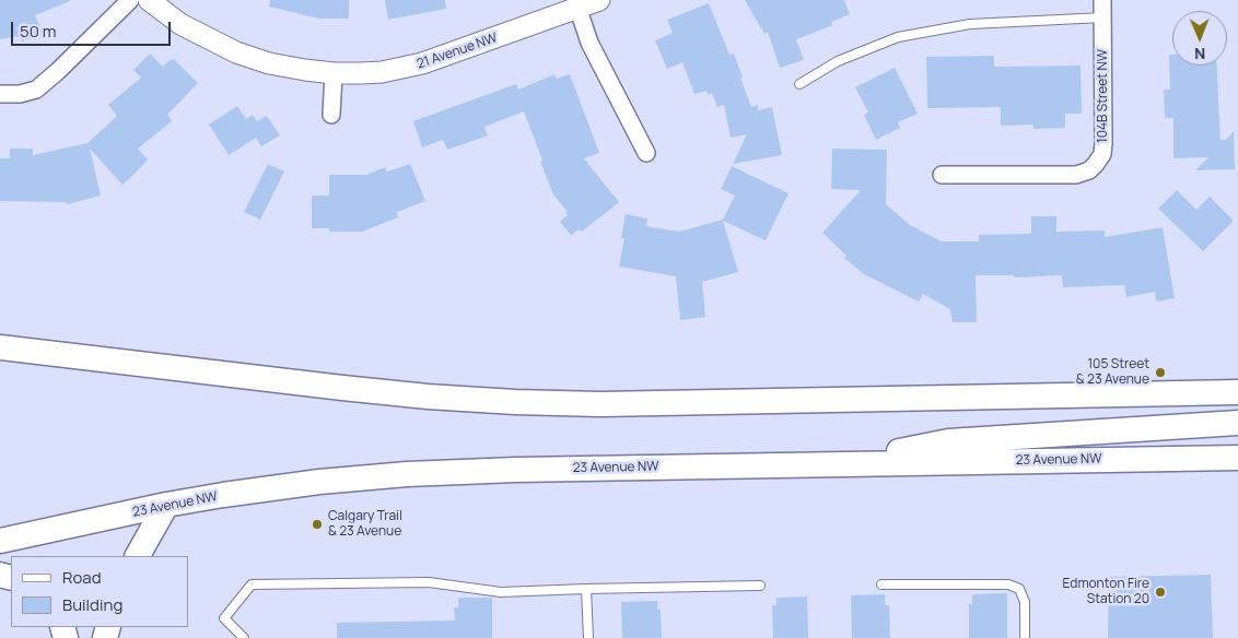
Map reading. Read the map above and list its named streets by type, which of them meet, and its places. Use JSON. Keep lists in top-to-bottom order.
{
  "streets": {
    "main road": ["23 Avenue NW"],
    "street": ["21 Avenue NW", "104B Street NW"]
  },
  "places": ["105 Street & 23 Avenue", "Calgary Trail & 23 Avenue", "Edmonton Fire Station 20"],
  "legend": ["Road", "Building"],
  "scale_bar": "50 m",
  "north": "bottom"
}
